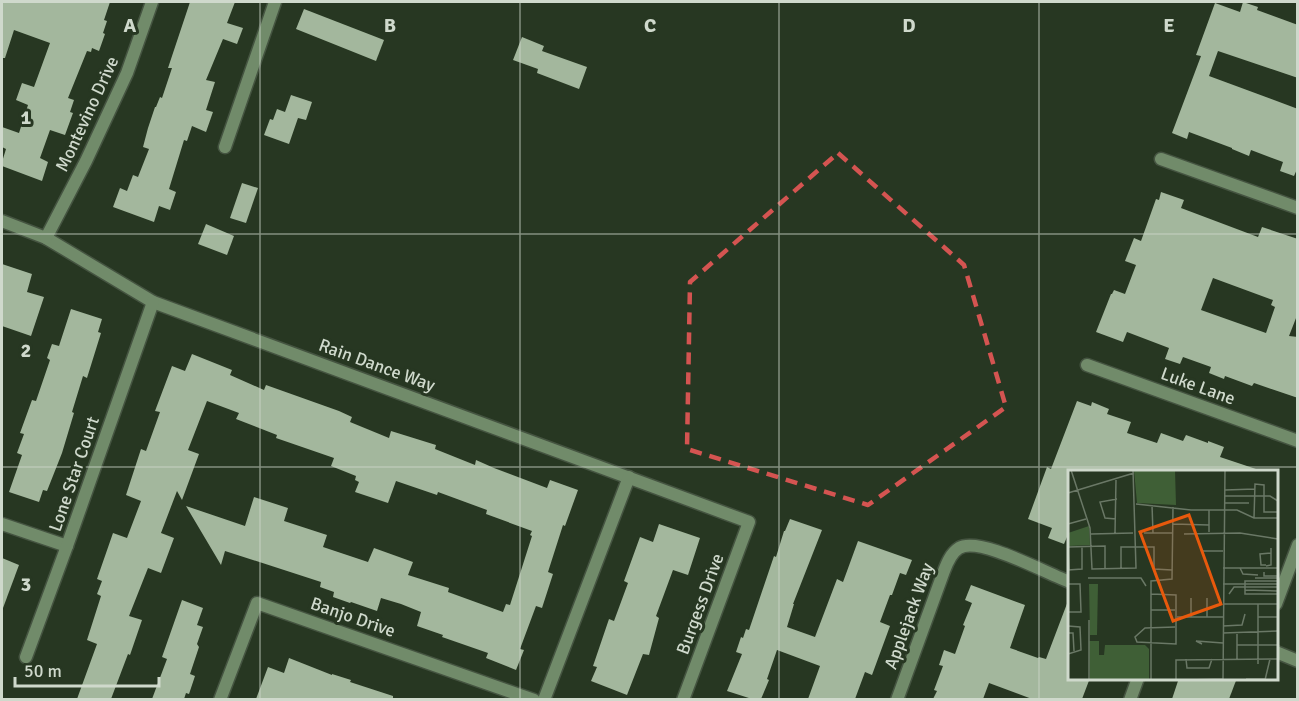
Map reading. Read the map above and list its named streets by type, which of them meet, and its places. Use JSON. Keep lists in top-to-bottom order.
{
  "streets": {
    "street": [
      "Montevino Drive",
      "Rain Dance Way",
      "Luke Lane",
      "Lone Star Court",
      "Burgess Drive",
      "Applejack Way",
      "Banjo Drive"
    ]
  },
  "crossings": [
    ["Montevino Drive", "Rain Dance Way"],
    ["Rain Dance Way", "Lone Star Court"],
    ["Rain Dance Way", "Burgess Drive"]
  ],
  "scale_bar": "50 m",
  "grid": {
    "columns": [
      "A",
      "B",
      "C",
      "D",
      "E"
    ],
    "rows": ["1", "2", "3"]
  }
}
